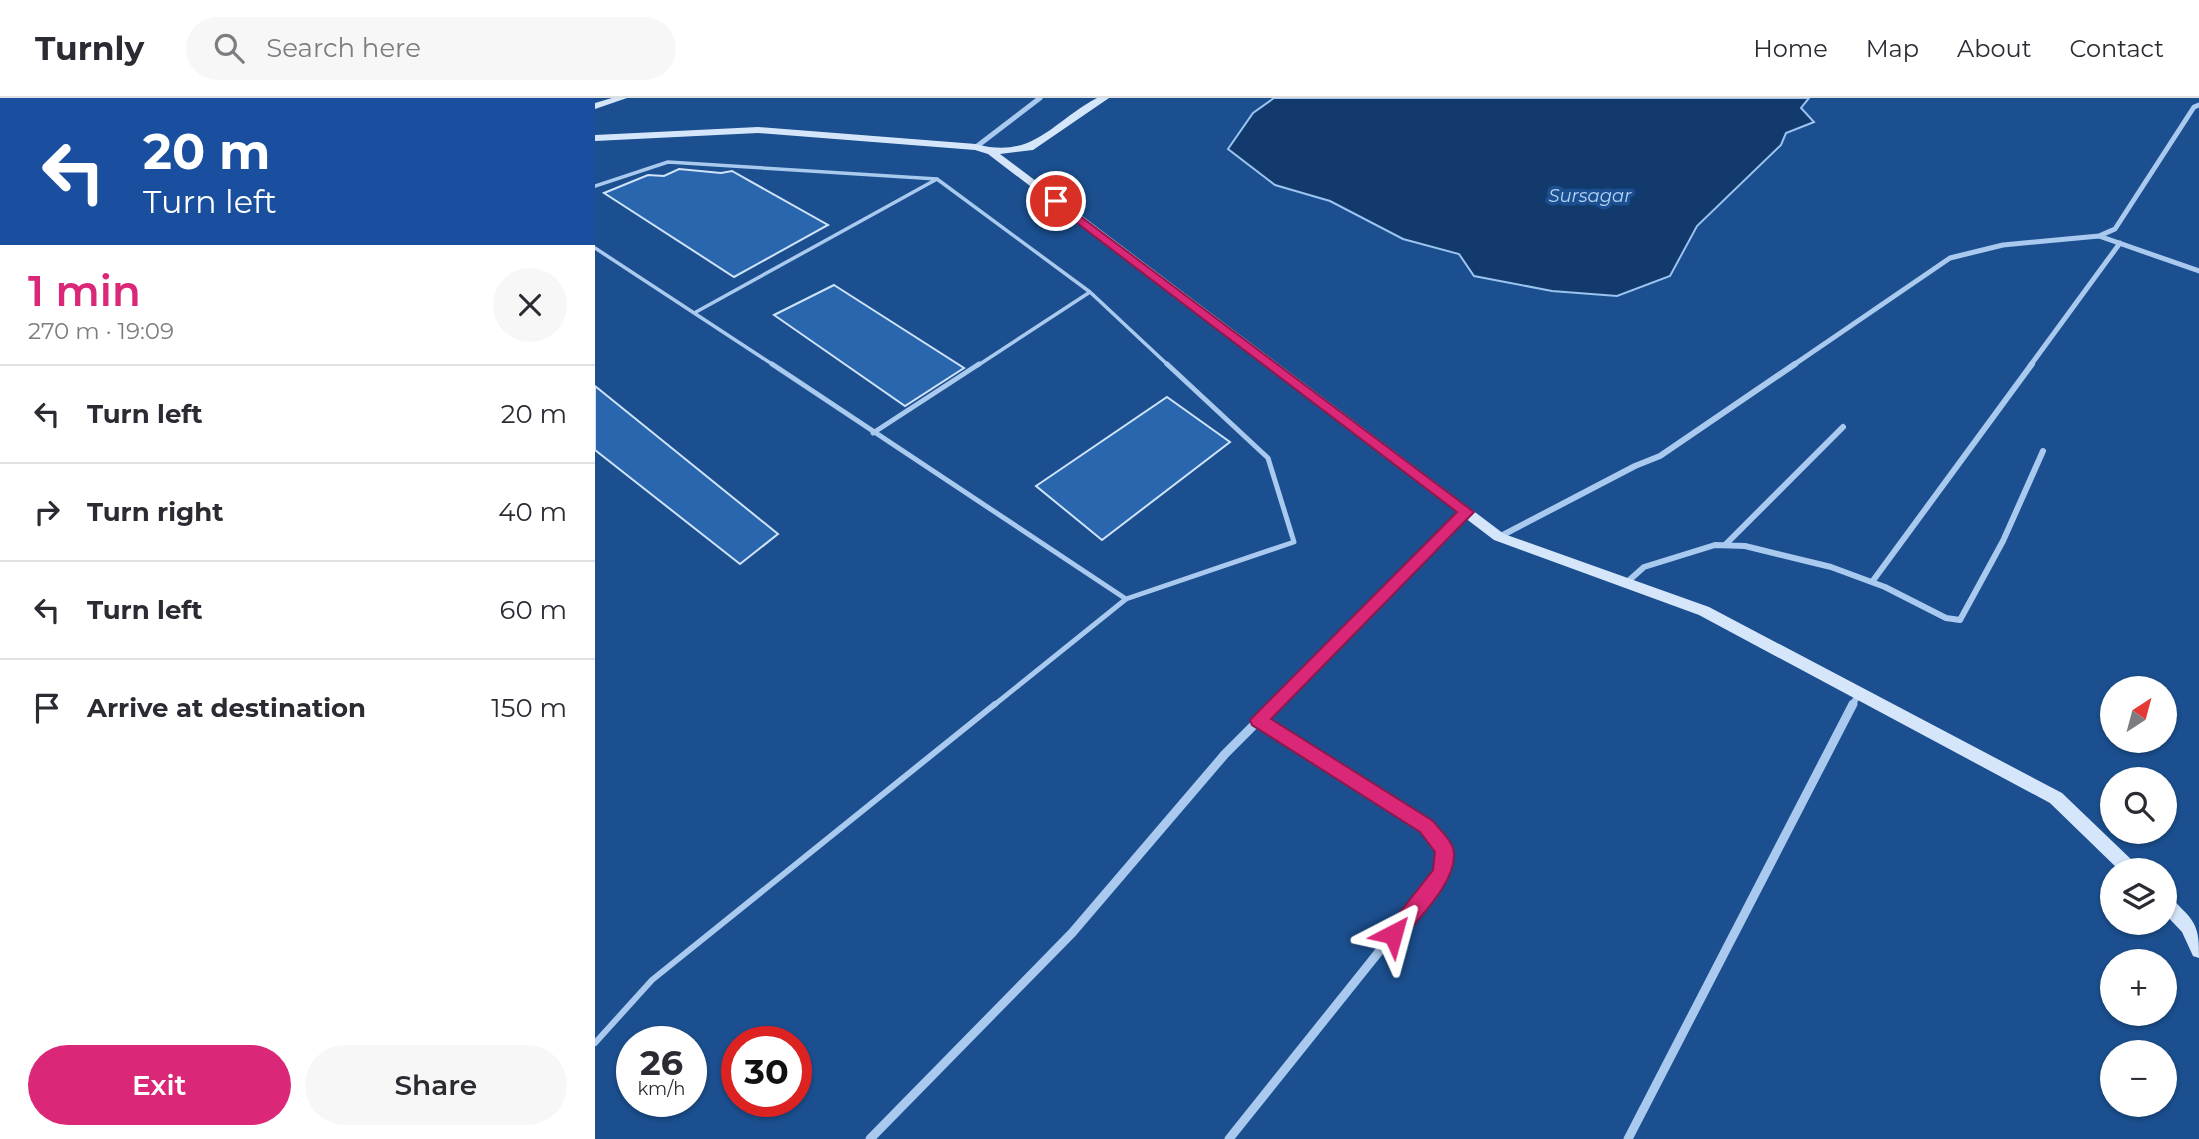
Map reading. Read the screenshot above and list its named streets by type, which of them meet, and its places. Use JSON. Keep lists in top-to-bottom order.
{
  "water": ["Sursagar"],
  "north": "top right",
  "page": {
    "header": "Turnly",
    "search": "Search here",
    "nav": [
      "Home",
      "Map",
      "About",
      "Contact"
    ],
    "turn": ["20 m", "Turn left"],
    "heading": ["1 min", "270 m · 19:09"],
    "list": [
      {
        "name": "Turn left",
        "value": "20 m"
      },
      {
        "name": "Turn right",
        "value": "40 m"
      },
      {
        "name": "Turn left",
        "value": "60 m"
      },
      {
        "name": "Arrive at destination",
        "value": "150 m"
      }
    ],
    "map_buttons": ["+", "−"],
    "speed": "26 km/h",
    "limit": "30",
    "buttons": ["Exit", "Share"]
  }
}
